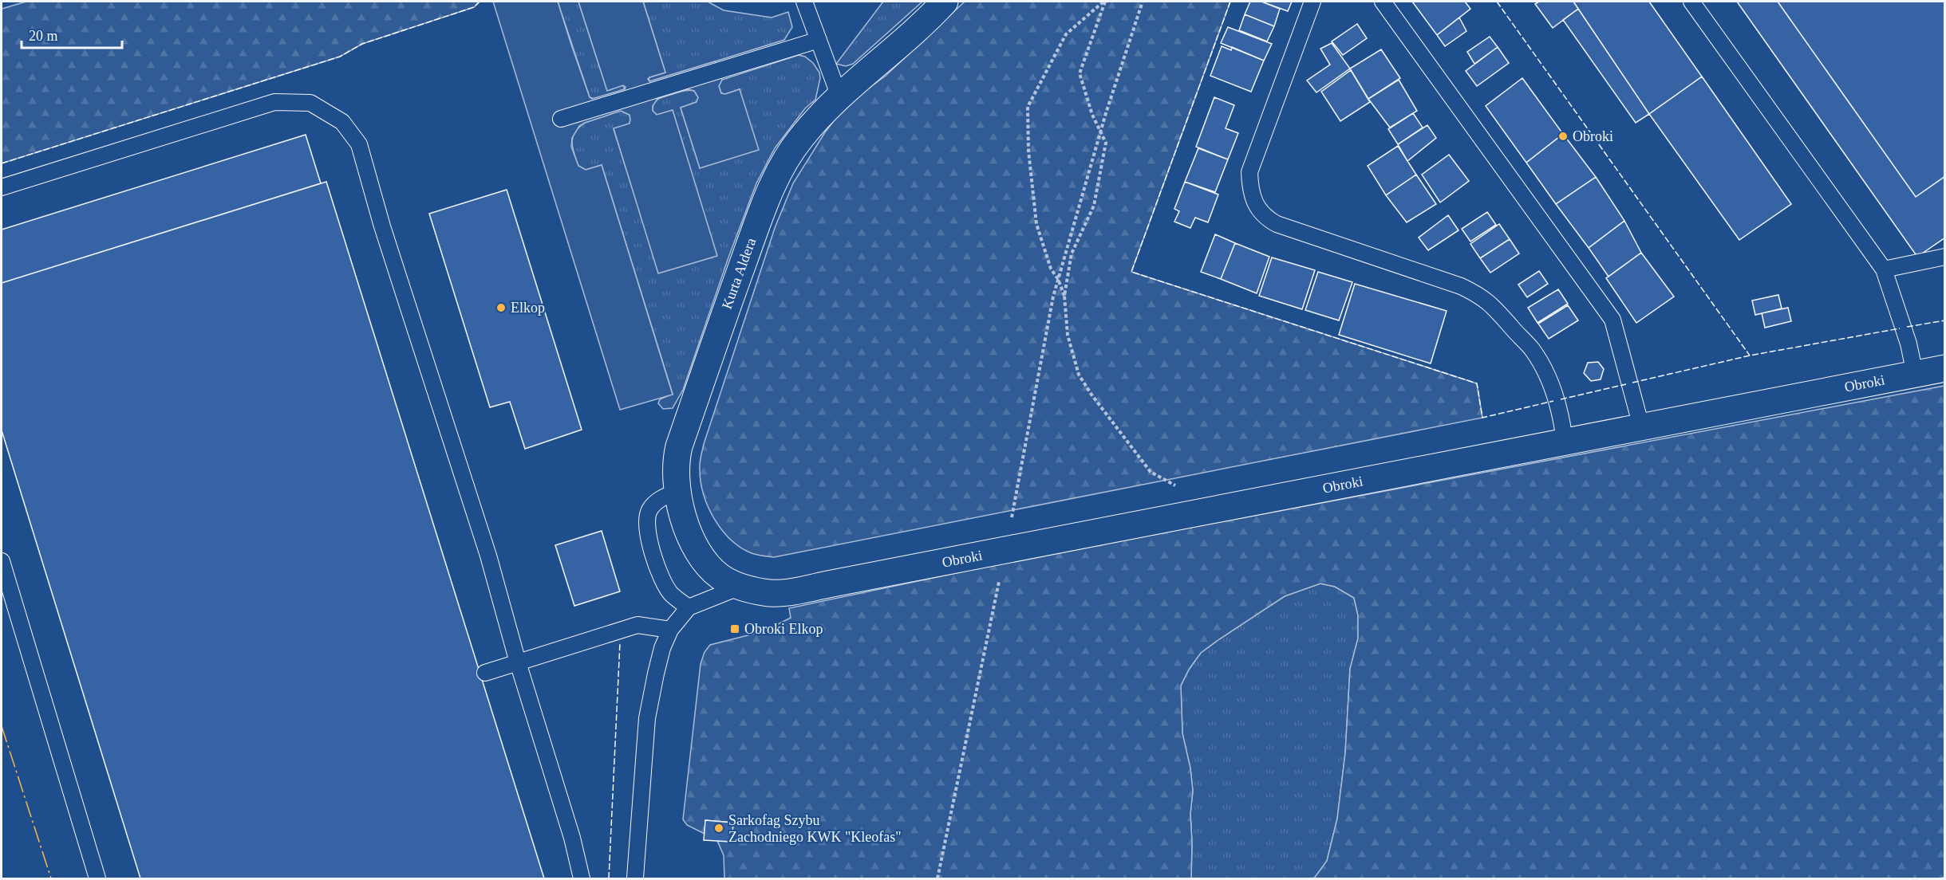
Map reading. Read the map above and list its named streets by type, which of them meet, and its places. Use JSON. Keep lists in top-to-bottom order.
{
  "streets": {
    "street": ["Kurta Aldera", "Obroki"]
  },
  "crossings": [
    ["Kurta Aldera", "Obroki"]
  ],
  "places": {
    "other": ["Obroki", "Elkop", "Sarkofag Szybu Zachodniego KWK \"Kleofas\""],
    "transit": ["Obroki Elkop"]
  },
  "scale_bar": "20 m"
}
